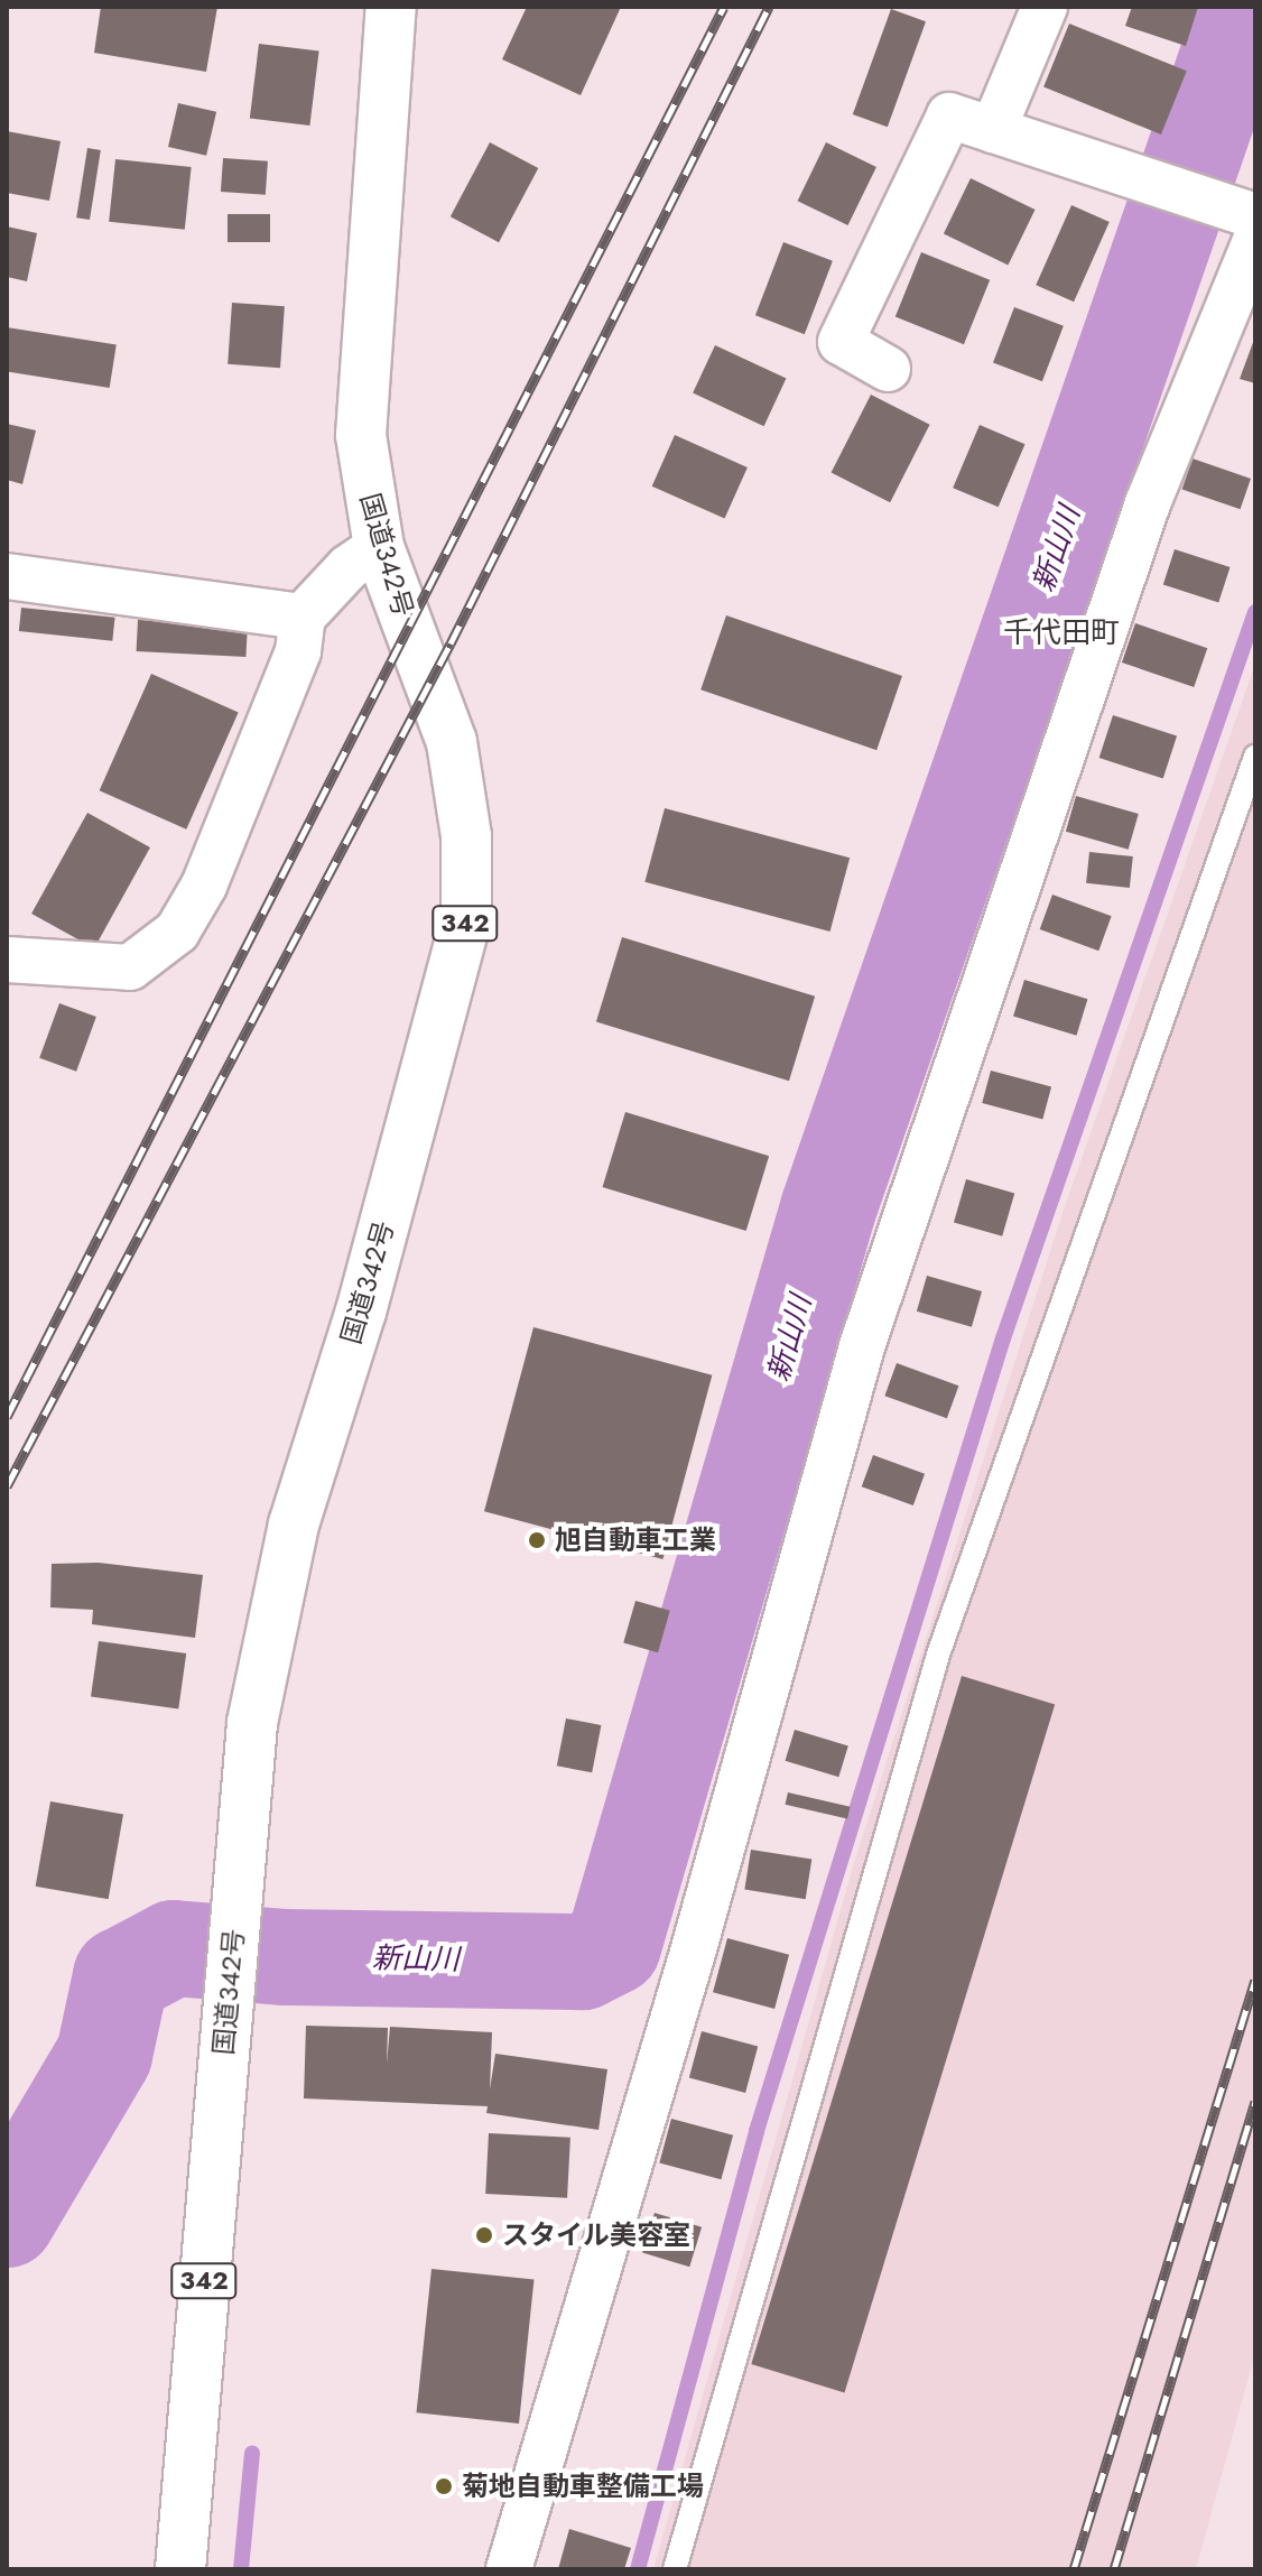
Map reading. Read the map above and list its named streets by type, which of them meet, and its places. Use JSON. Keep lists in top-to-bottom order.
{
  "streets": {
    "highway": ["国道342号", "342"]
  },
  "districts": ["千代田町"],
  "water": ["新山川"],
  "places": ["旭自動車工業", "スタイル美容室", "菊地自動車整備工場"]
}
